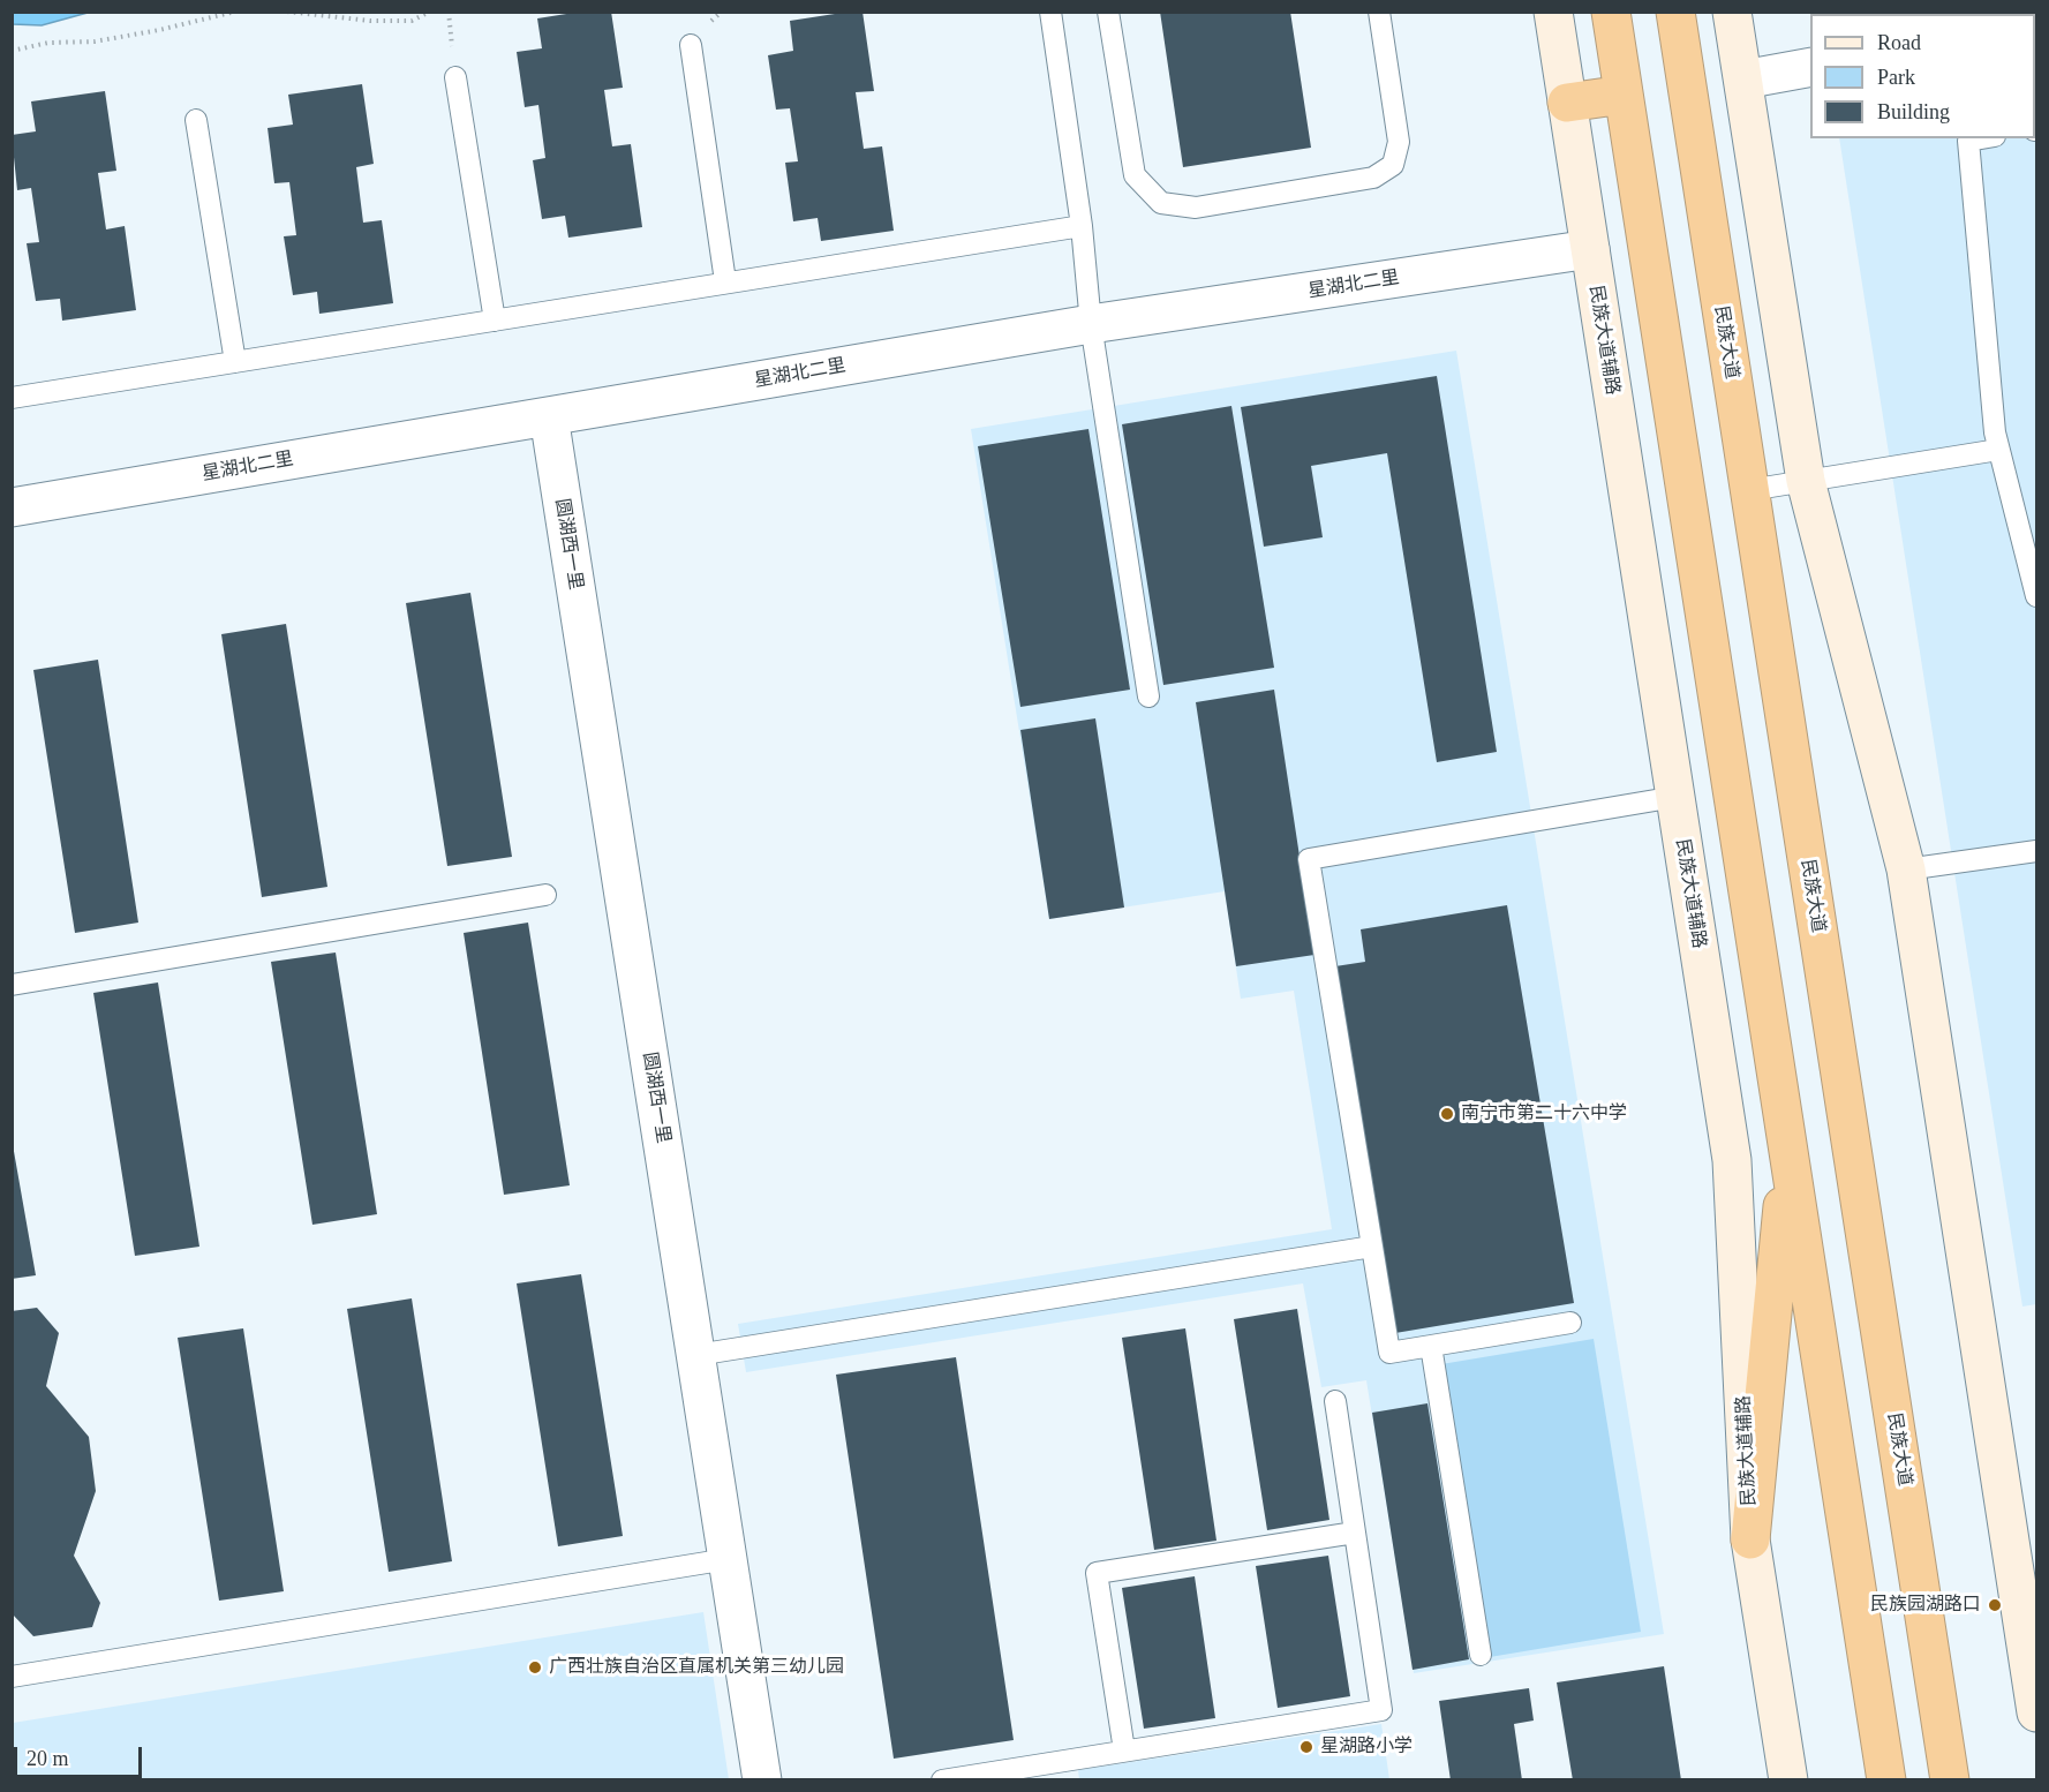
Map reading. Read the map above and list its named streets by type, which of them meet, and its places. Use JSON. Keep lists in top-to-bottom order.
{
  "streets": {
    "highway": ["民族大道"],
    "street": ["星湖北二里", "民族大道辅路", "圆湖西一里"]
  },
  "crossings": [
    ["星湖北二里", "民族大道辅路"],
    ["星湖北二里", "圆湖西一里"]
  ],
  "places": [
    "南宁市第二十六中学",
    "民族园湖路口",
    "广西壮族自治区直属机关第三幼儿园",
    "星湖路小学"
  ],
  "legend": ["Road", "Park", "Building"],
  "scale_bar": "20 m"
}
